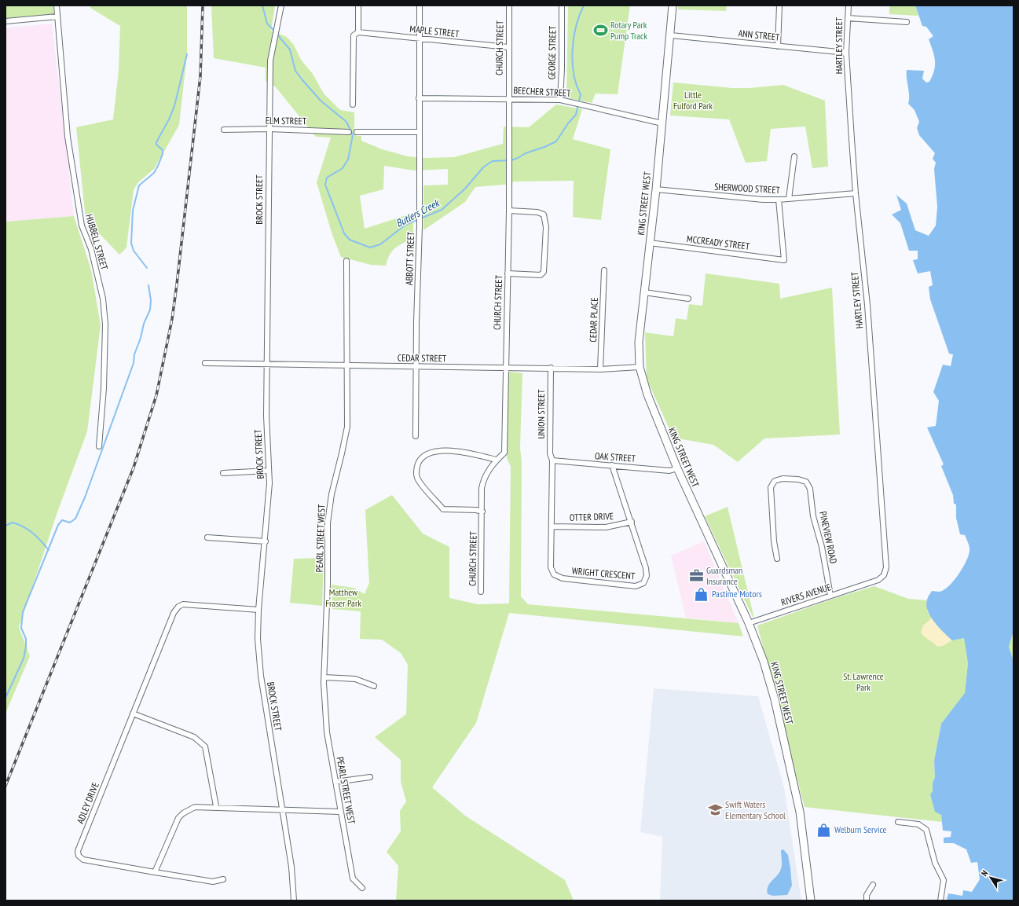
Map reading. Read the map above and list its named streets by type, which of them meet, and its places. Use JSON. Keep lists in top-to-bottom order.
{
  "streets": {
    "main road": ["KING STREET WEST"],
    "street": [
      "MAPLE STREET",
      "ANN STREET",
      "HARTLEY STREET",
      "CHURCH STREET",
      "GEORGE STREET",
      "BEECHER STREET",
      "ELM STREET",
      "SHERWOOD STREET",
      "BROCK STREET",
      "HUBBELL STREET",
      "MCCREADY STREET",
      "ABBOTT STREET",
      "CEDAR PLACE",
      "CEDAR STREET",
      "UNION STREET",
      "OAK STREET",
      "OTTER DRIVE",
      "PINEVIEW ROAD",
      "PEARL STREET WEST",
      "WRIGHT CRESCENT",
      "RIVERS AVENUE",
      "ADLEY DRIVE"
    ]
  },
  "crossings": [
    ["MAPLE STREET", "CHURCH STREET"],
    ["MAPLE STREET", "ABBOTT STREET"],
    ["ANN STREET", "HARTLEY STREET"],
    ["ANN STREET", "KING STREET WEST"],
    ["HARTLEY STREET", "SHERWOOD STREET"],
    ["HARTLEY STREET", "RIVERS AVENUE"],
    ["CHURCH STREET", "BEECHER STREET"],
    ["CHURCH STREET", "CEDAR STREET"],
    ["GEORGE STREET", "BEECHER STREET"],
    ["BEECHER STREET", "KING STREET WEST"],
    ["BEECHER STREET", "ABBOTT STREET"],
    ["ELM STREET", "BROCK STREET"],
    ["SHERWOOD STREET", "KING STREET WEST"],
    ["SHERWOOD STREET", "MCCREADY STREET"],
    ["BROCK STREET", "CEDAR STREET"],
    ["BROCK STREET", "ADLEY DRIVE"],
    ["KING STREET WEST", "MCCREADY STREET"],
    ["KING STREET WEST", "CEDAR STREET"],
    ["KING STREET WEST", "OAK STREET"],
    ["KING STREET WEST", "RIVERS AVENUE"],
    ["ABBOTT STREET", "CEDAR STREET"],
    ["CEDAR PLACE", "CEDAR STREET"],
    ["CEDAR STREET", "UNION STREET"],
    ["CEDAR STREET", "PEARL STREET WEST"],
    ["UNION STREET", "OAK STREET"],
    ["UNION STREET", "WRIGHT CRESCENT"],
    ["OAK STREET", "WRIGHT CRESCENT"],
    ["OTTER DRIVE", "WRIGHT CRESCENT"],
    ["PINEVIEW ROAD", "RIVERS AVENUE"]
  ],
  "water": ["Butlers Creek"],
  "parks": ["Little Fulford Park", "Matthew Fraser Park", "St. Lawrence Park"],
  "places": {
    "sports": ["Rotary Park Pump Track"],
    "office": ["Guardsman Insurance"],
    "shop": ["Pastime Motors", "Welburn Service"],
    "school or university": ["Swift Waters Elementary School"]
  },
  "north": "top left"
}
